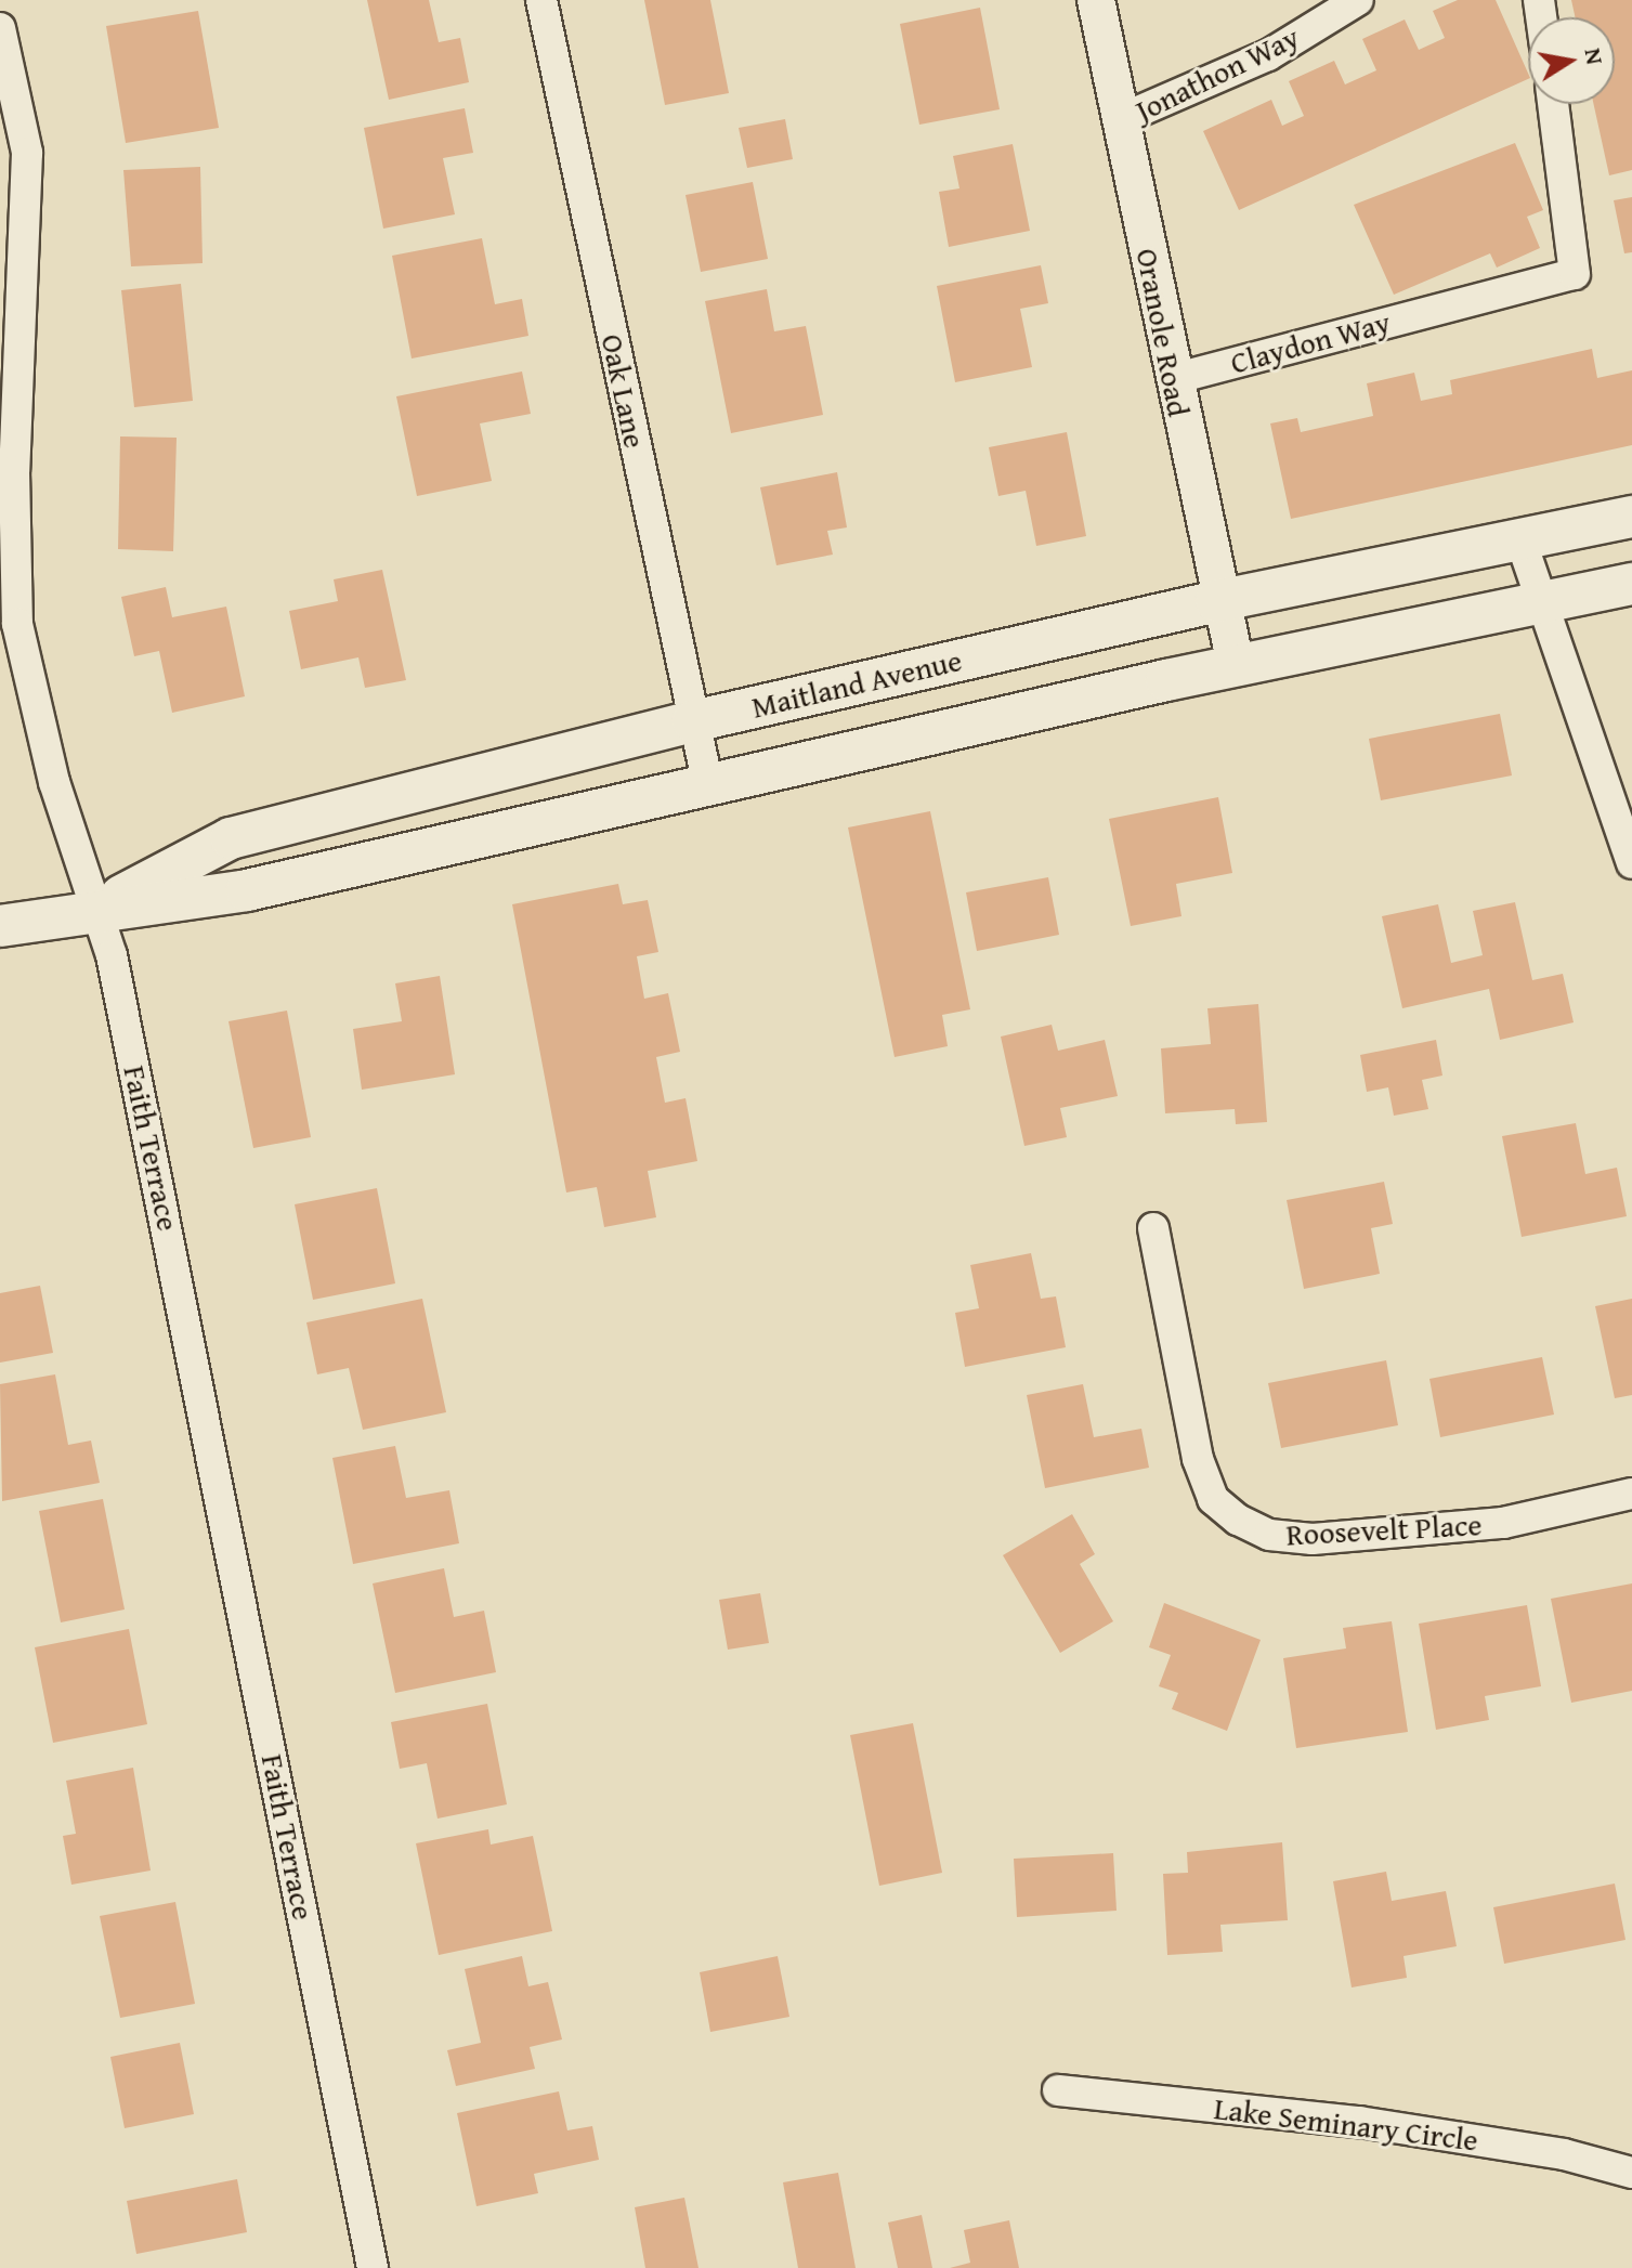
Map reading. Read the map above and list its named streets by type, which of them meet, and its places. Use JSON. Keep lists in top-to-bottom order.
{
  "streets": {
    "main road": ["Maitland Avenue"],
    "street": [
      "Jonathon Way",
      "Oranole Road",
      "Claydon Way",
      "Oak Lane",
      "Faith Terrace",
      "Roosevelt Place",
      "Lake Seminary Circle"
    ]
  },
  "crossings": [
    ["Jonathon Way", "Oranole Road"],
    ["Oranole Road", "Claydon Way"],
    ["Oranole Road", "Maitland Avenue"],
    ["Oak Lane", "Maitland Avenue"],
    ["Maitland Avenue", "Faith Terrace"]
  ],
  "north": "right"
}
